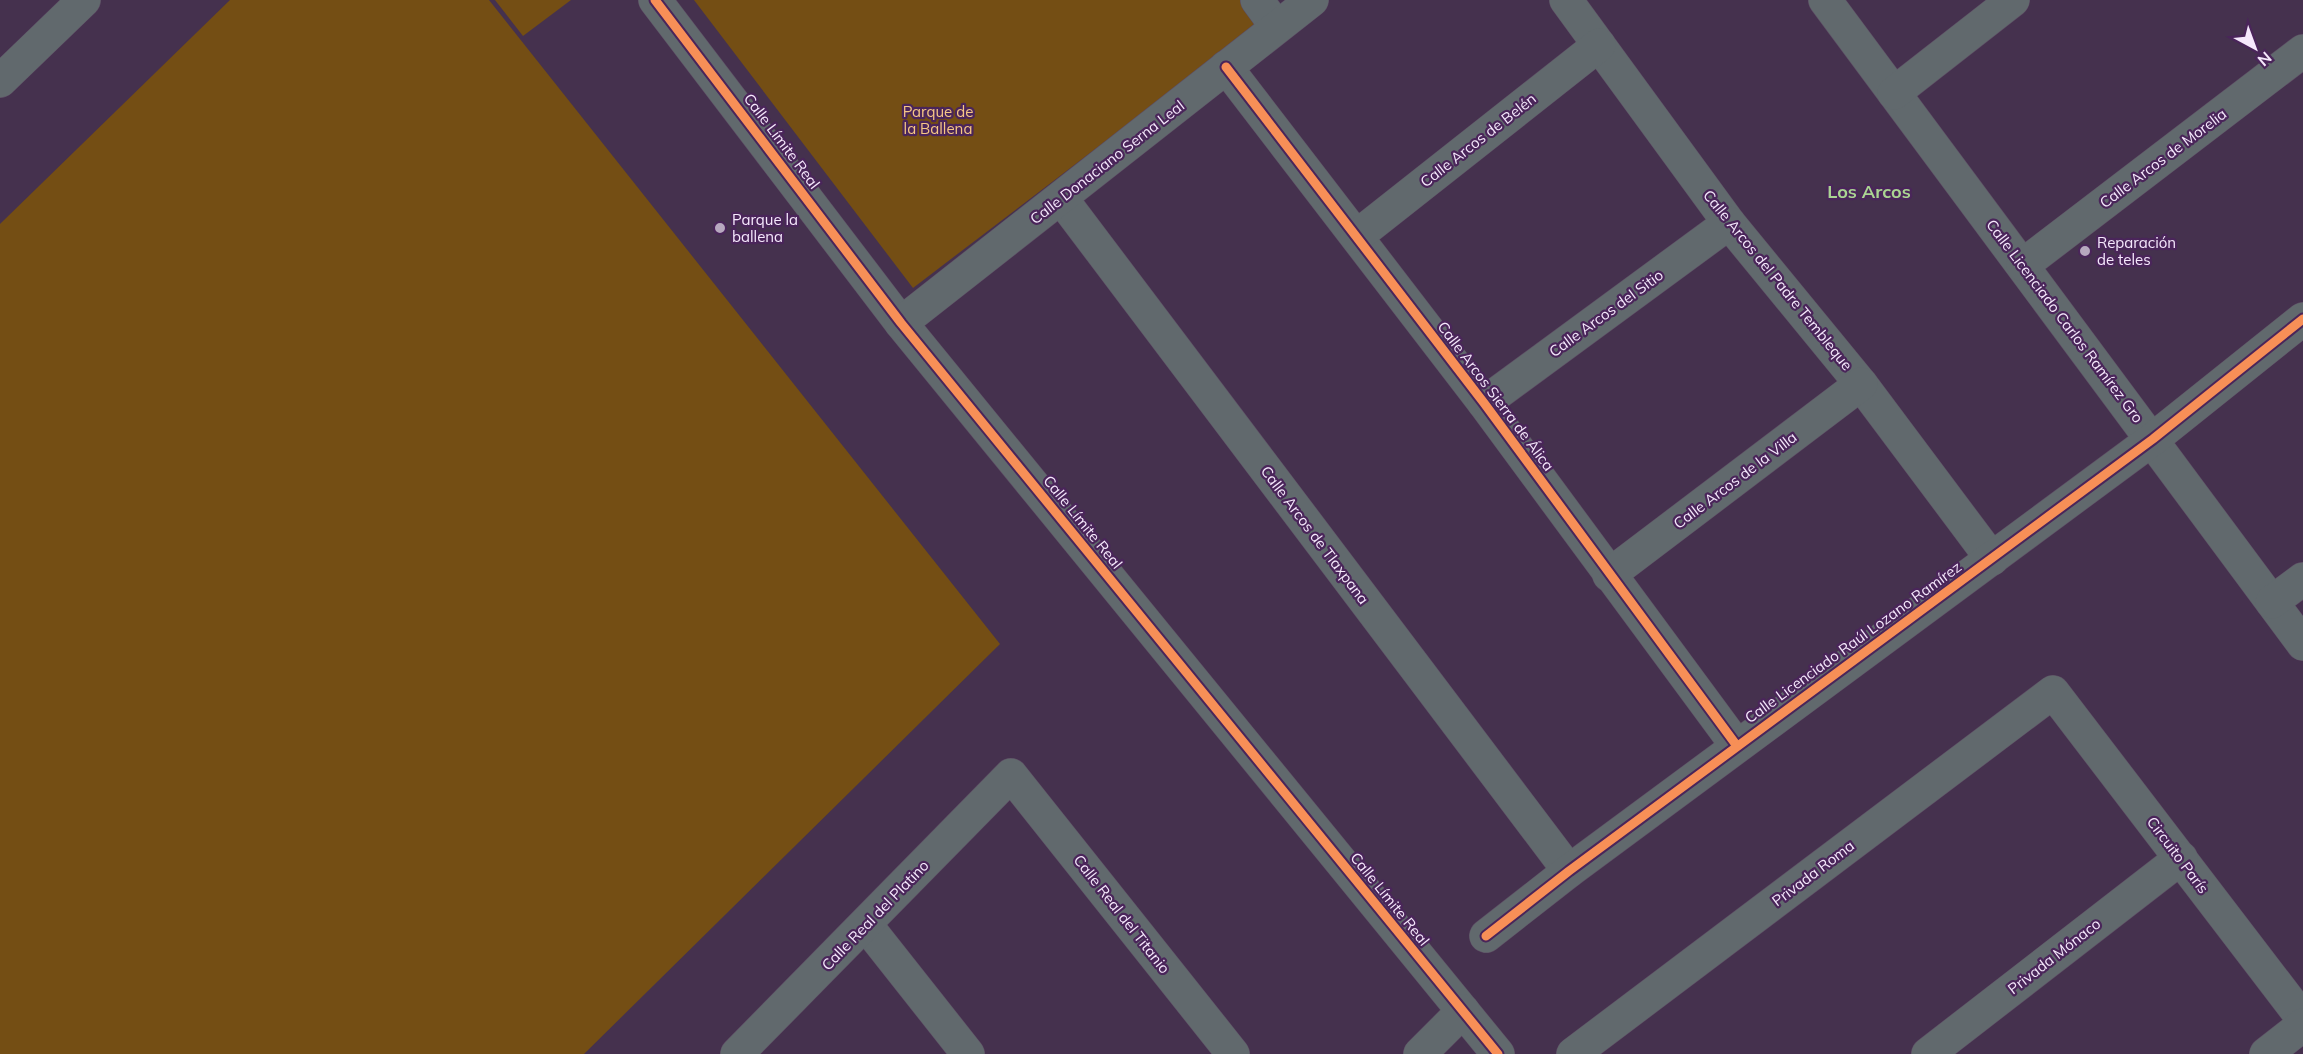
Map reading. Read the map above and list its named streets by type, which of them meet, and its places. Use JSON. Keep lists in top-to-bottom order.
{
  "streets": {
    "street": [
      "Calle Arcos de Belén",
      "Calle Límite Real",
      "Calle Arcos de Morelia",
      "Calle Donaciano Serna Leal",
      "Calle Arcos del Padre Tembleque",
      "Calle Arcos del Sitio",
      "Calle Licenciado Carlos Ramírez Gro",
      "Calle Arcos Sierra de Álica",
      "Calle Arcos de la Villa",
      "Calle Arcos de Tlaxpana",
      "Calle Licenciado Raúl Lozano Ramírez",
      "Circuito París",
      "Privada Roma",
      "Calle Real del Titanio",
      "Calle Real del Platino",
      "Privada Mónaco"
    ]
  },
  "crossings": [
    ["Calle Arcos de Belén", "Calle Arcos del Padre Tembleque"],
    ["Calle Arcos de Belén", "Calle Arcos Sierra de Álica"],
    ["Calle Límite Real", "Calle Donaciano Serna Leal"],
    ["Calle Arcos de Morelia", "Calle Licenciado Carlos Ramírez Gro"],
    ["Calle Donaciano Serna Leal", "Calle Arcos Sierra de Álica"],
    ["Calle Donaciano Serna Leal", "Calle Arcos de Tlaxpana"],
    ["Calle Arcos del Padre Tembleque", "Calle Arcos del Sitio"],
    ["Calle Arcos del Padre Tembleque", "Calle Arcos de la Villa"],
    ["Calle Arcos del Padre Tembleque", "Calle Licenciado Raúl Lozano Ramírez"],
    ["Calle Arcos del Sitio", "Calle Arcos Sierra de Álica"],
    ["Calle Licenciado Carlos Ramírez Gro", "Calle Licenciado Raúl Lozano Ramírez"],
    ["Calle Arcos Sierra de Álica", "Calle Arcos de la Villa"],
    ["Calle Arcos Sierra de Álica", "Calle Licenciado Raúl Lozano Ramírez"],
    ["Calle Arcos de Tlaxpana", "Calle Licenciado Raúl Lozano Ramírez"],
    ["Circuito París", "Privada Roma"],
    ["Circuito París", "Privada Mónaco"],
    ["Calle Real del Titanio", "Calle Real del Platino"]
  ],
  "districts": ["Los Arcos"],
  "parks": ["Parque de la Ballena"],
  "places": ["Parque la ballena", "Reparación de teles"],
  "north": "bottom right"
}
